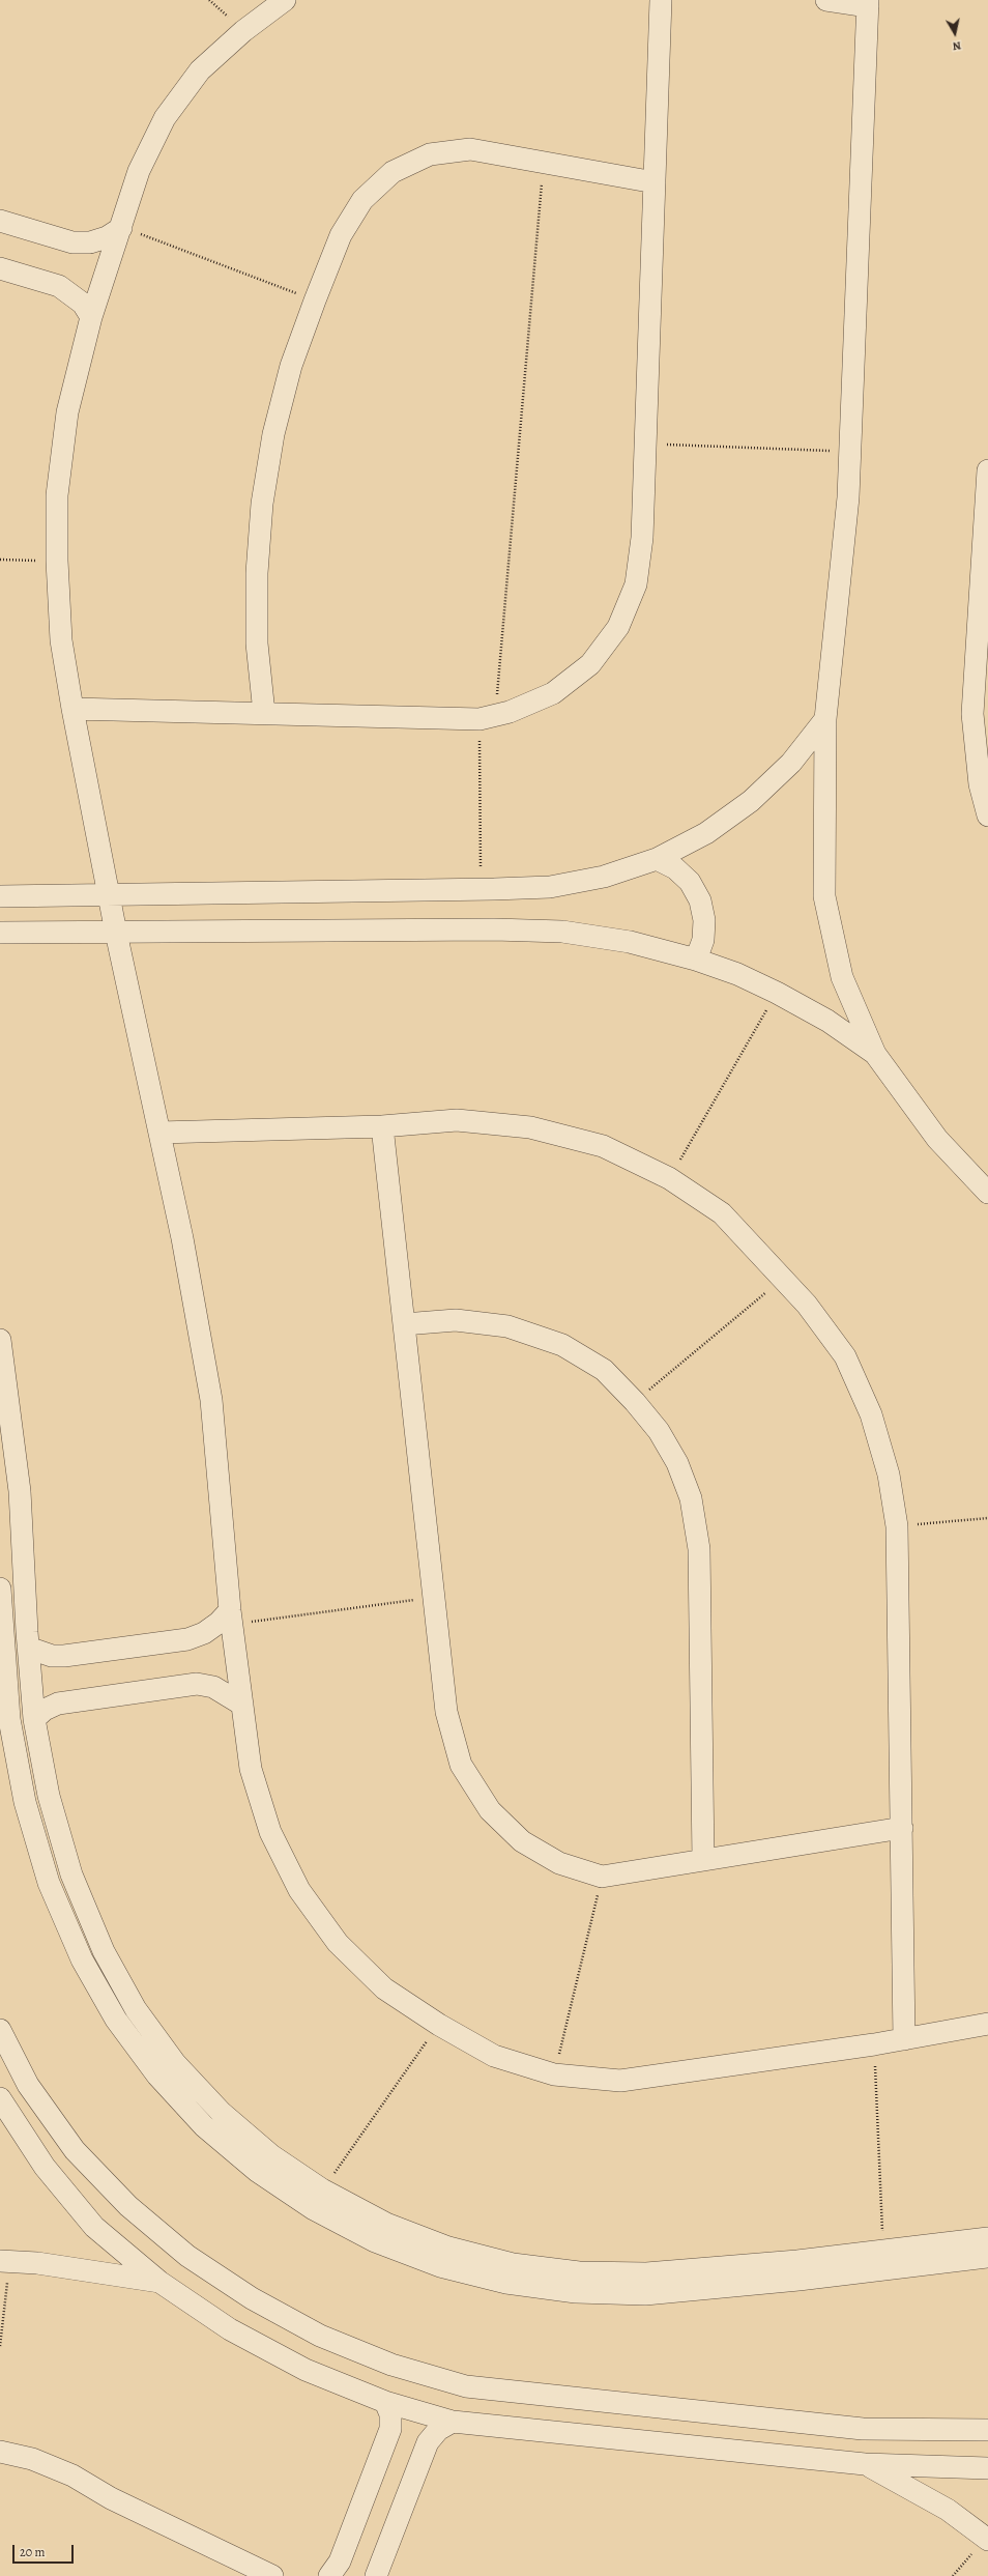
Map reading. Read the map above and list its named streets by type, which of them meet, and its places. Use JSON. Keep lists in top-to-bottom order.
{
  "scale_bar": "20 m",
  "north": "bottom"
}
